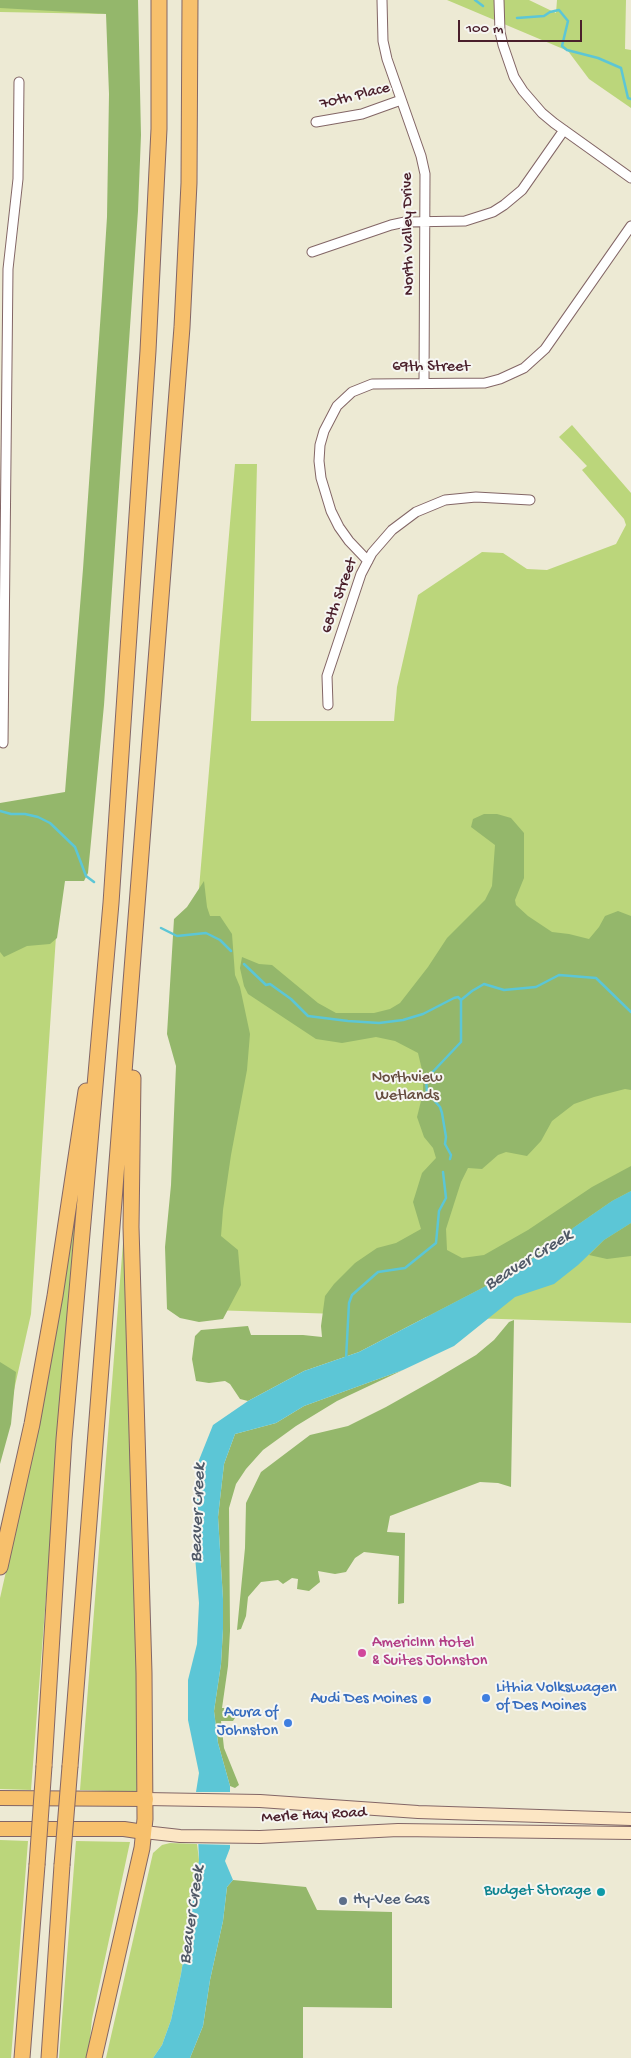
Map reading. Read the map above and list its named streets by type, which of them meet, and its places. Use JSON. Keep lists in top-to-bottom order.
{
  "streets": {
    "main road": ["Merle Hay Road"],
    "street": [
      "70th Place",
      "North Valley Drive",
      "69th Street",
      "68th Street"
    ]
  },
  "crossings": [
    ["70th Place", "North Valley Drive"],
    ["North Valley Drive", "69th Street"],
    ["69th Street", "68th Street"]
  ],
  "water": ["Beaver Creek"],
  "parks": ["Northview Wetlands"],
  "places": [
    "AmericInn Hotel & Suites Johnston",
    "Lithia Volkswagen of Des Moines",
    "Audi Des Moines",
    "Acura of Johnston",
    "Budget Storage",
    "Hy-Vee Gas"
  ],
  "scale_bar": "100 m"
}
